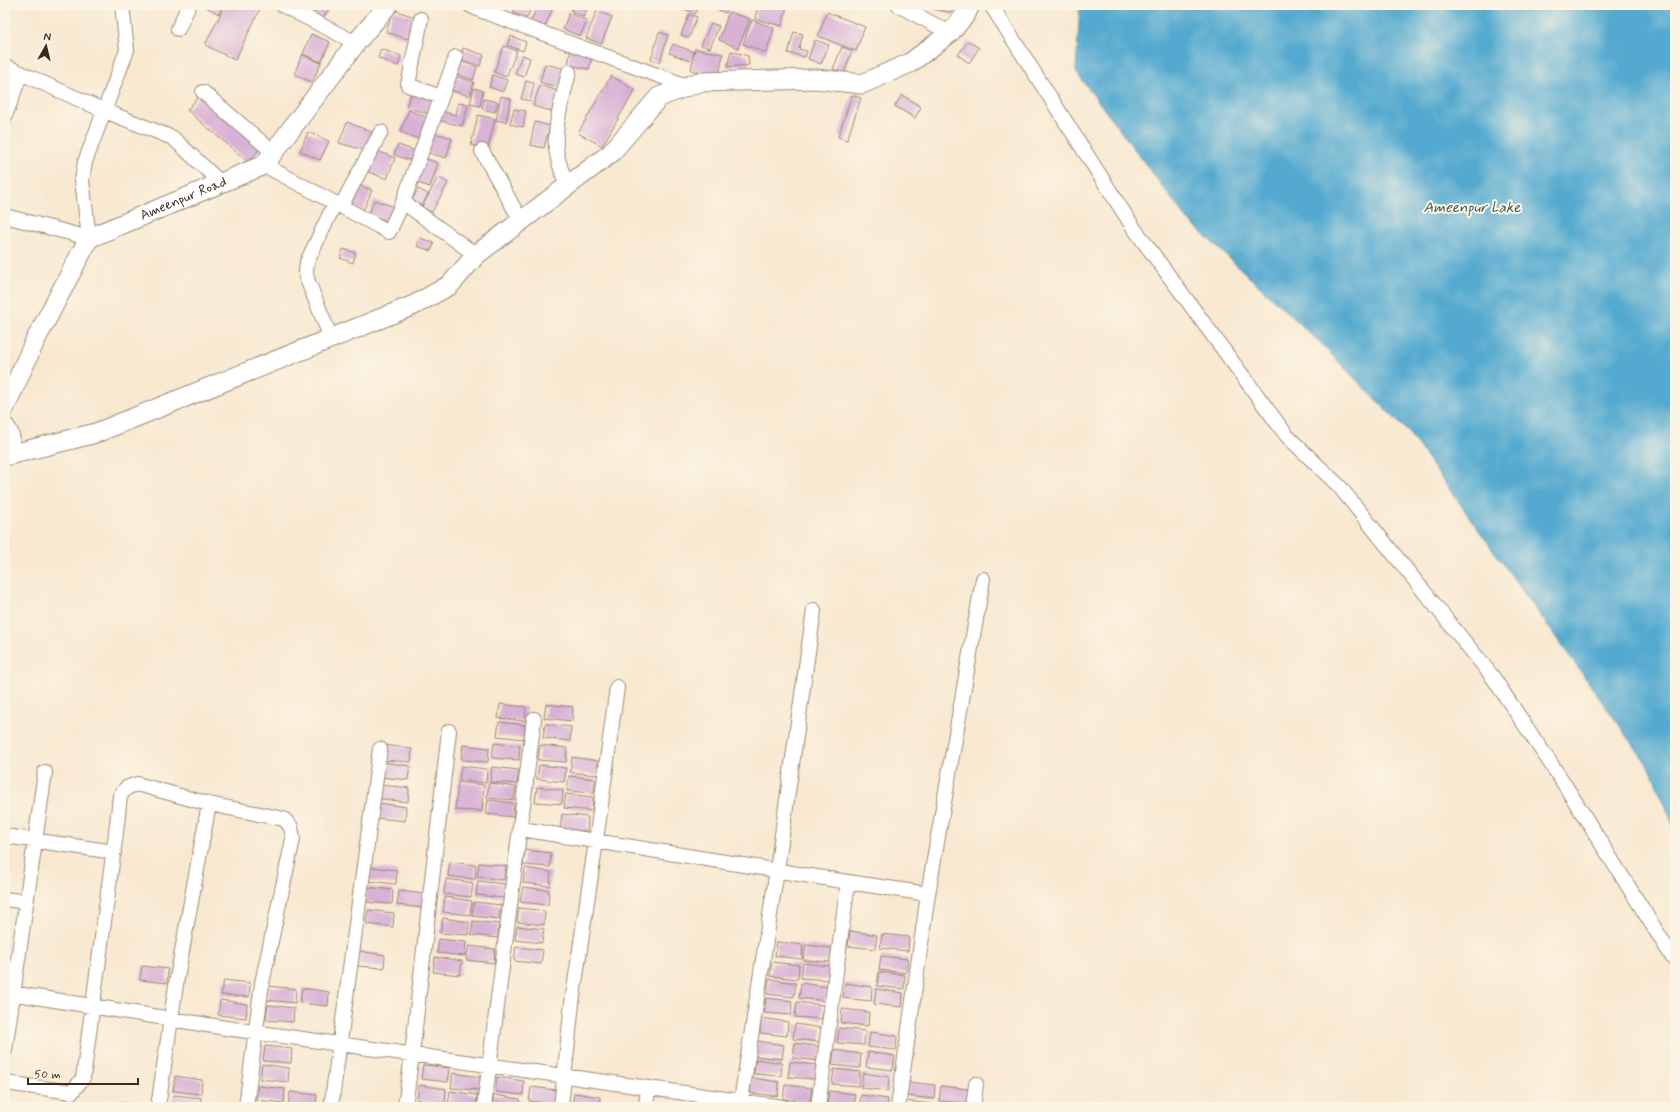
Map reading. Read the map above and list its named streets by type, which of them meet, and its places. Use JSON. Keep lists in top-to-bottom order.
{
  "streets": {
    "street": ["Ameenpur Road"]
  },
  "water": ["Ameenpur Lake"],
  "scale_bar": "50 m",
  "north": "top"
}
